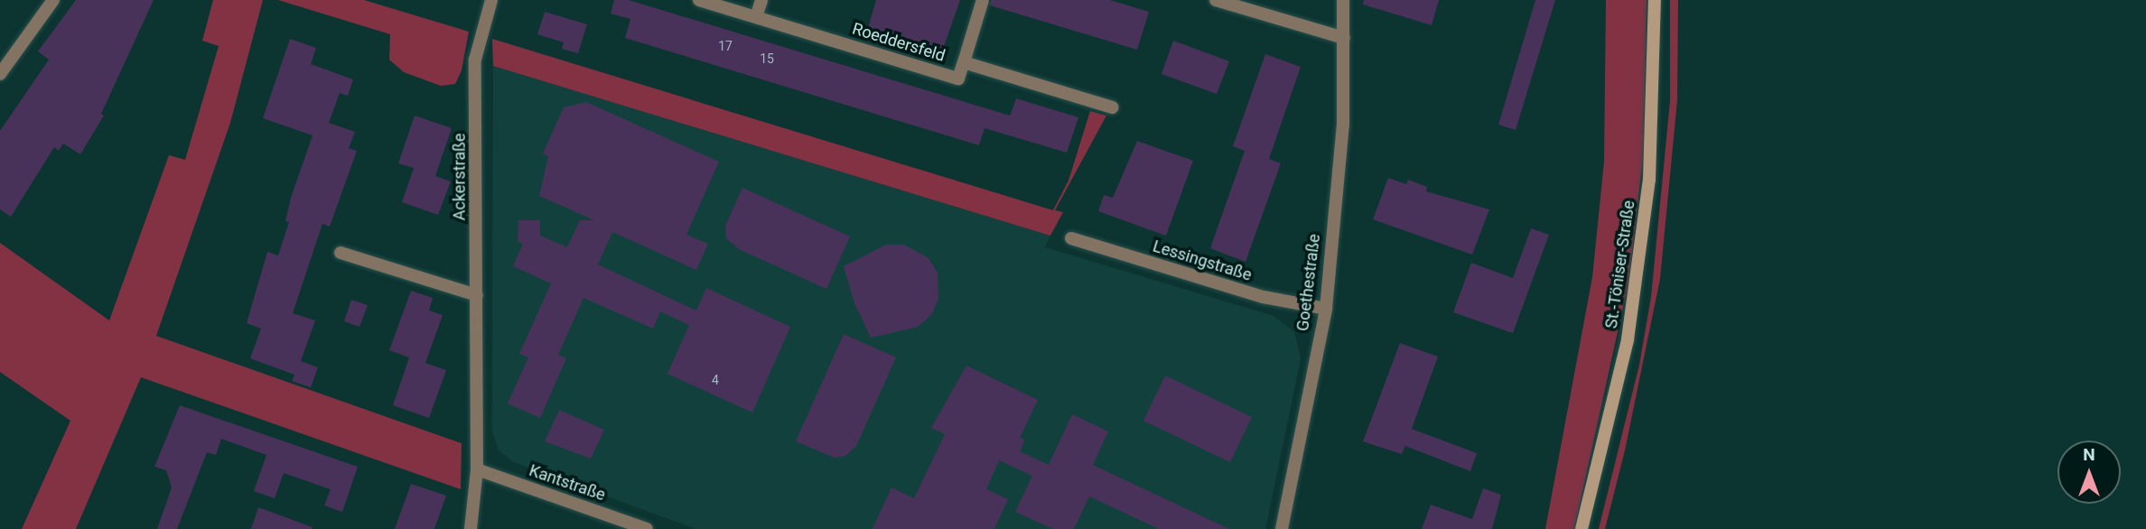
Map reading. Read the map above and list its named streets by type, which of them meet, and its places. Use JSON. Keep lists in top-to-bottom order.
{
  "streets": {
    "main road": ["St.-Töniser-Straße"],
    "street": [
      "Roeddersfeld",
      "Ackerstraße",
      "Lessingstraße",
      "Goethestraße",
      "Kantstraße"
    ]
  },
  "crossings": [
    ["Ackerstraße", "Kantstraße"],
    ["Lessingstraße", "Goethestraße"]
  ],
  "house_numbers": ["17", "15", "4"],
  "north": "top"
}
